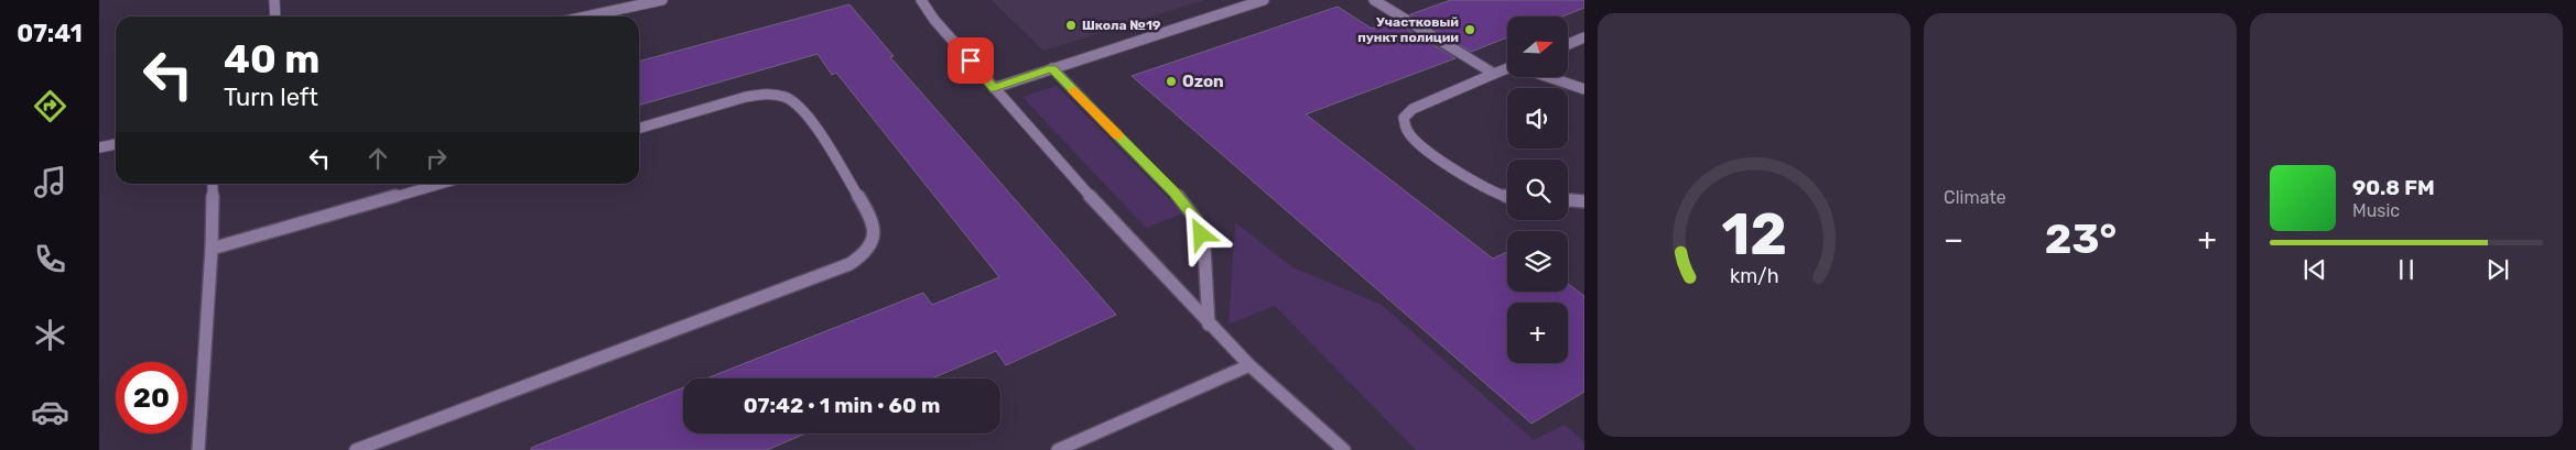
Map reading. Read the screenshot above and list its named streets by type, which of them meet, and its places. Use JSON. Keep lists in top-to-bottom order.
{
  "places": ["Школа №19", "Участковый пункт полиции", "Ozon"],
  "north": "right",
  "page": {
    "tabs": "07:41",
    "tile": "Climate",
    "map_buttons": "+",
    "turn": ["40 m", "Turn left"],
    "song": ["90.8 FM", "Music"],
    "heat": ["−", "23°", "+"],
    "limit": "20",
    "trip": "07:42 · 1 min · 60 m",
    "gauge": ["12", "km/h"]
  }
}
